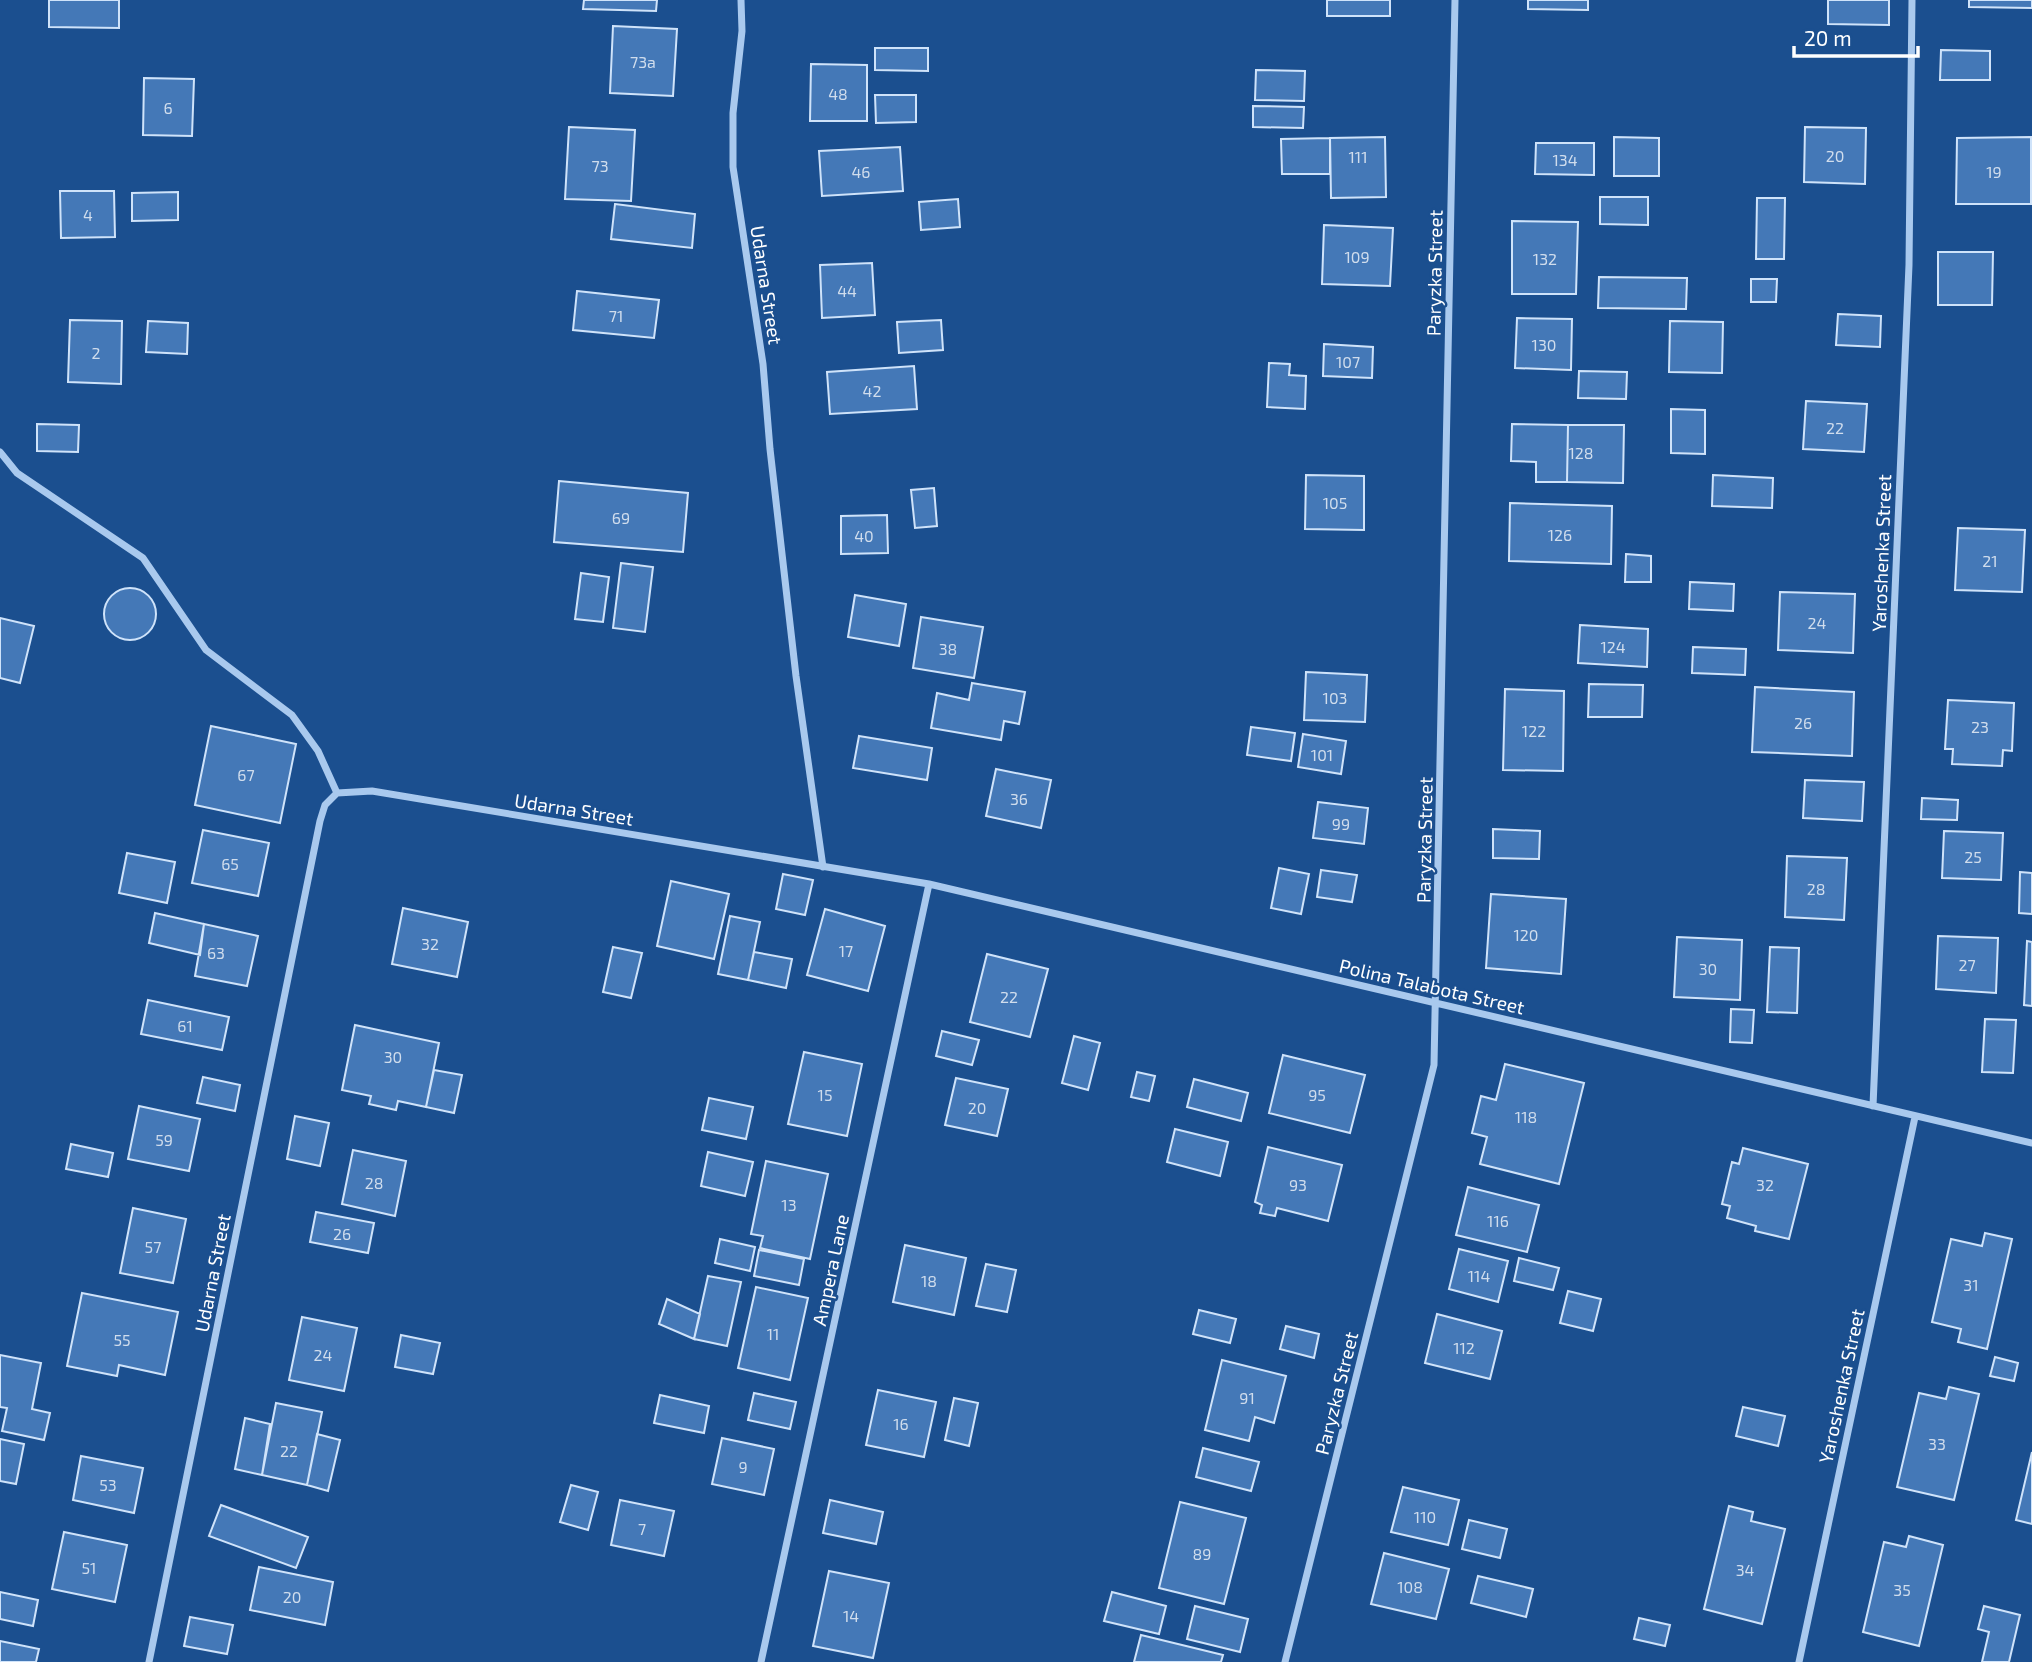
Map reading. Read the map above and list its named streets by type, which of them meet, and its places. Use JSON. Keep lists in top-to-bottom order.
{
  "streets": {
    "street": [
      "Paryzka Street",
      "Udarna Street",
      "Yaroshenka Street",
      "Polina Talabota Street",
      "Ampera Lane"
    ]
  },
  "crossings": [
    ["Paryzka Street", "Polina Talabota Street"],
    ["Udarna Street", "Polina Talabota Street"],
    ["Yaroshenka Street", "Polina Talabota Street"],
    ["Polina Talabota Street", "Ampera Lane"]
  ],
  "house_numbers": [
    "73а",
    "48",
    "6",
    "20",
    "111",
    "134",
    "73",
    "46",
    "19",
    "4",
    "109",
    "132",
    "44",
    "71",
    "130",
    "2",
    "107",
    "42",
    "22",
    "128",
    "105",
    "69",
    "126",
    "40",
    "21",
    "24",
    "124",
    "38",
    "103",
    "26",
    "23",
    "122",
    "101",
    "67",
    "36",
    "99",
    "25",
    "65",
    "28",
    "120",
    "32",
    "17",
    "63",
    "27",
    "30",
    "22",
    "61",
    "30",
    "15",
    "95",
    "20",
    "118",
    "59",
    "28",
    "93",
    "32",
    "13",
    "116",
    "26",
    "57",
    "114",
    "18",
    "31",
    "11",
    "55",
    "112",
    "24",
    "91",
    "16",
    "33",
    "22",
    "9",
    "53",
    "110",
    "7",
    "89",
    "51",
    "34",
    "108",
    "35",
    "20",
    "14"
  ],
  "scale_bar": "20 m"
}
